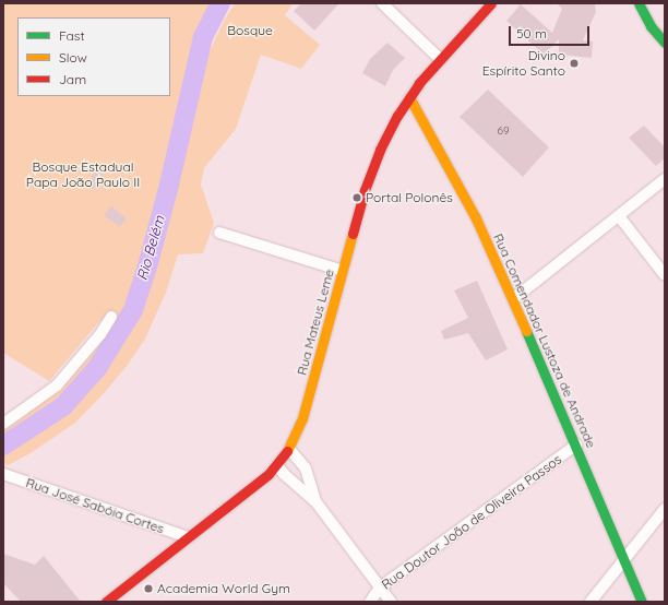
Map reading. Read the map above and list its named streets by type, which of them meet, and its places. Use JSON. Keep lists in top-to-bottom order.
{
  "streets": {
    "main road": ["Rua Mateus Leme", "Rua Comendador Lustoza de Andrade"],
    "street": ["Rua José Sabóia Cortes", "Rua Doutor João de Oliveira Passos"]
  },
  "crossings": [
    ["Rua Mateus Leme", "Rua Comendador Lustoza de Andrade"],
    ["Rua Mateus Leme", "Rua José Sabóia Cortes"],
    ["Rua Comendador Lustoza de Andrade", "Rua Doutor João de Oliveira Passos"]
  ],
  "water": ["Rio Belém"],
  "parks": ["Bosque", "Bosque Estadual Papa João Paulo II"],
  "places": ["Divino Espírito Santo", "Portal Polonês", "Academia World Gym"],
  "house_numbers": ["69"],
  "legend": ["Fast", "Slow", "Jam"],
  "scale_bar": "50 m"
}
